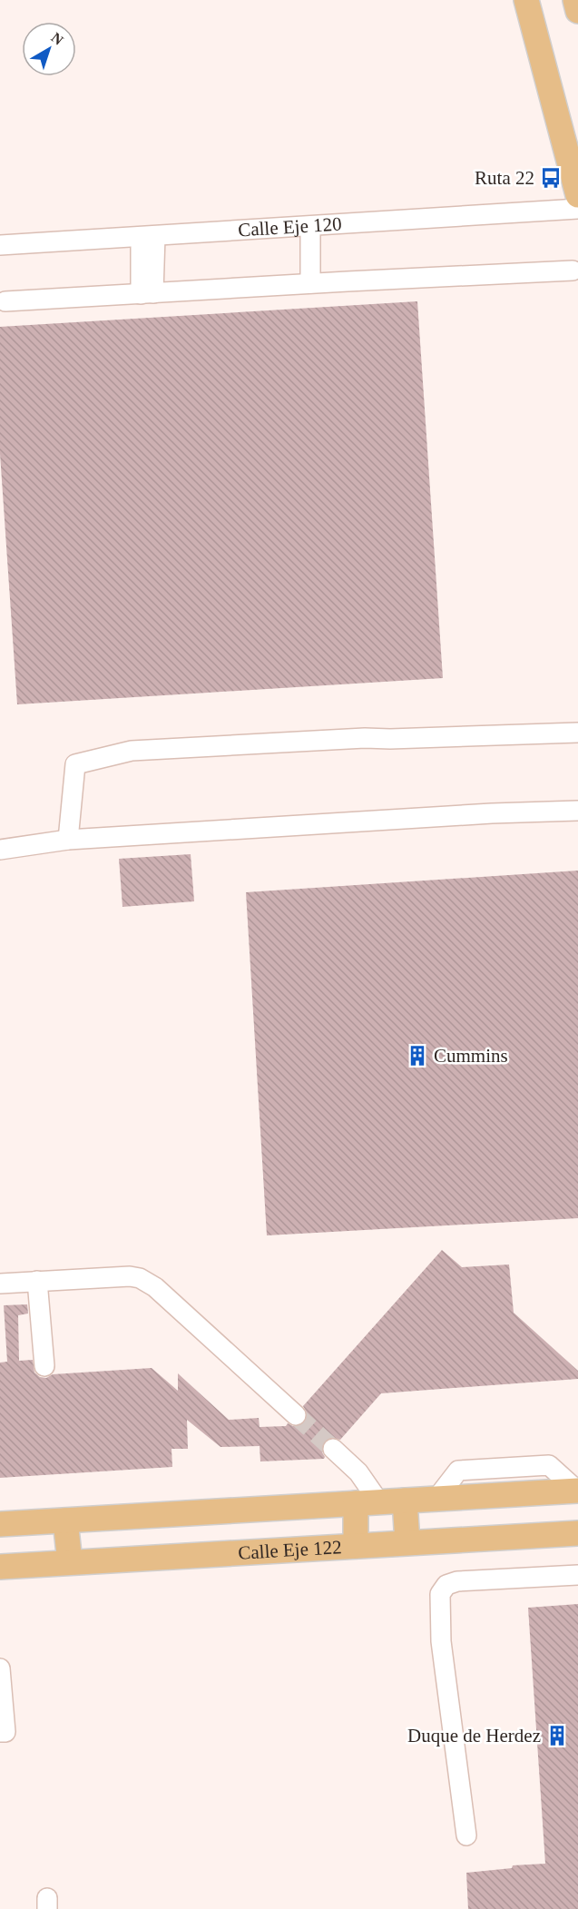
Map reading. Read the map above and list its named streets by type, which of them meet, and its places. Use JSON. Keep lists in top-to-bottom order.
{
  "streets": {
    "main road": ["Calle Eje 122"],
    "street": ["Calle Eje 120"]
  },
  "places": {
    "bus stop": ["Ruta 22"],
    "building": ["Cummins", "Duque de Herdez"]
  },
  "north": "top right"
}
